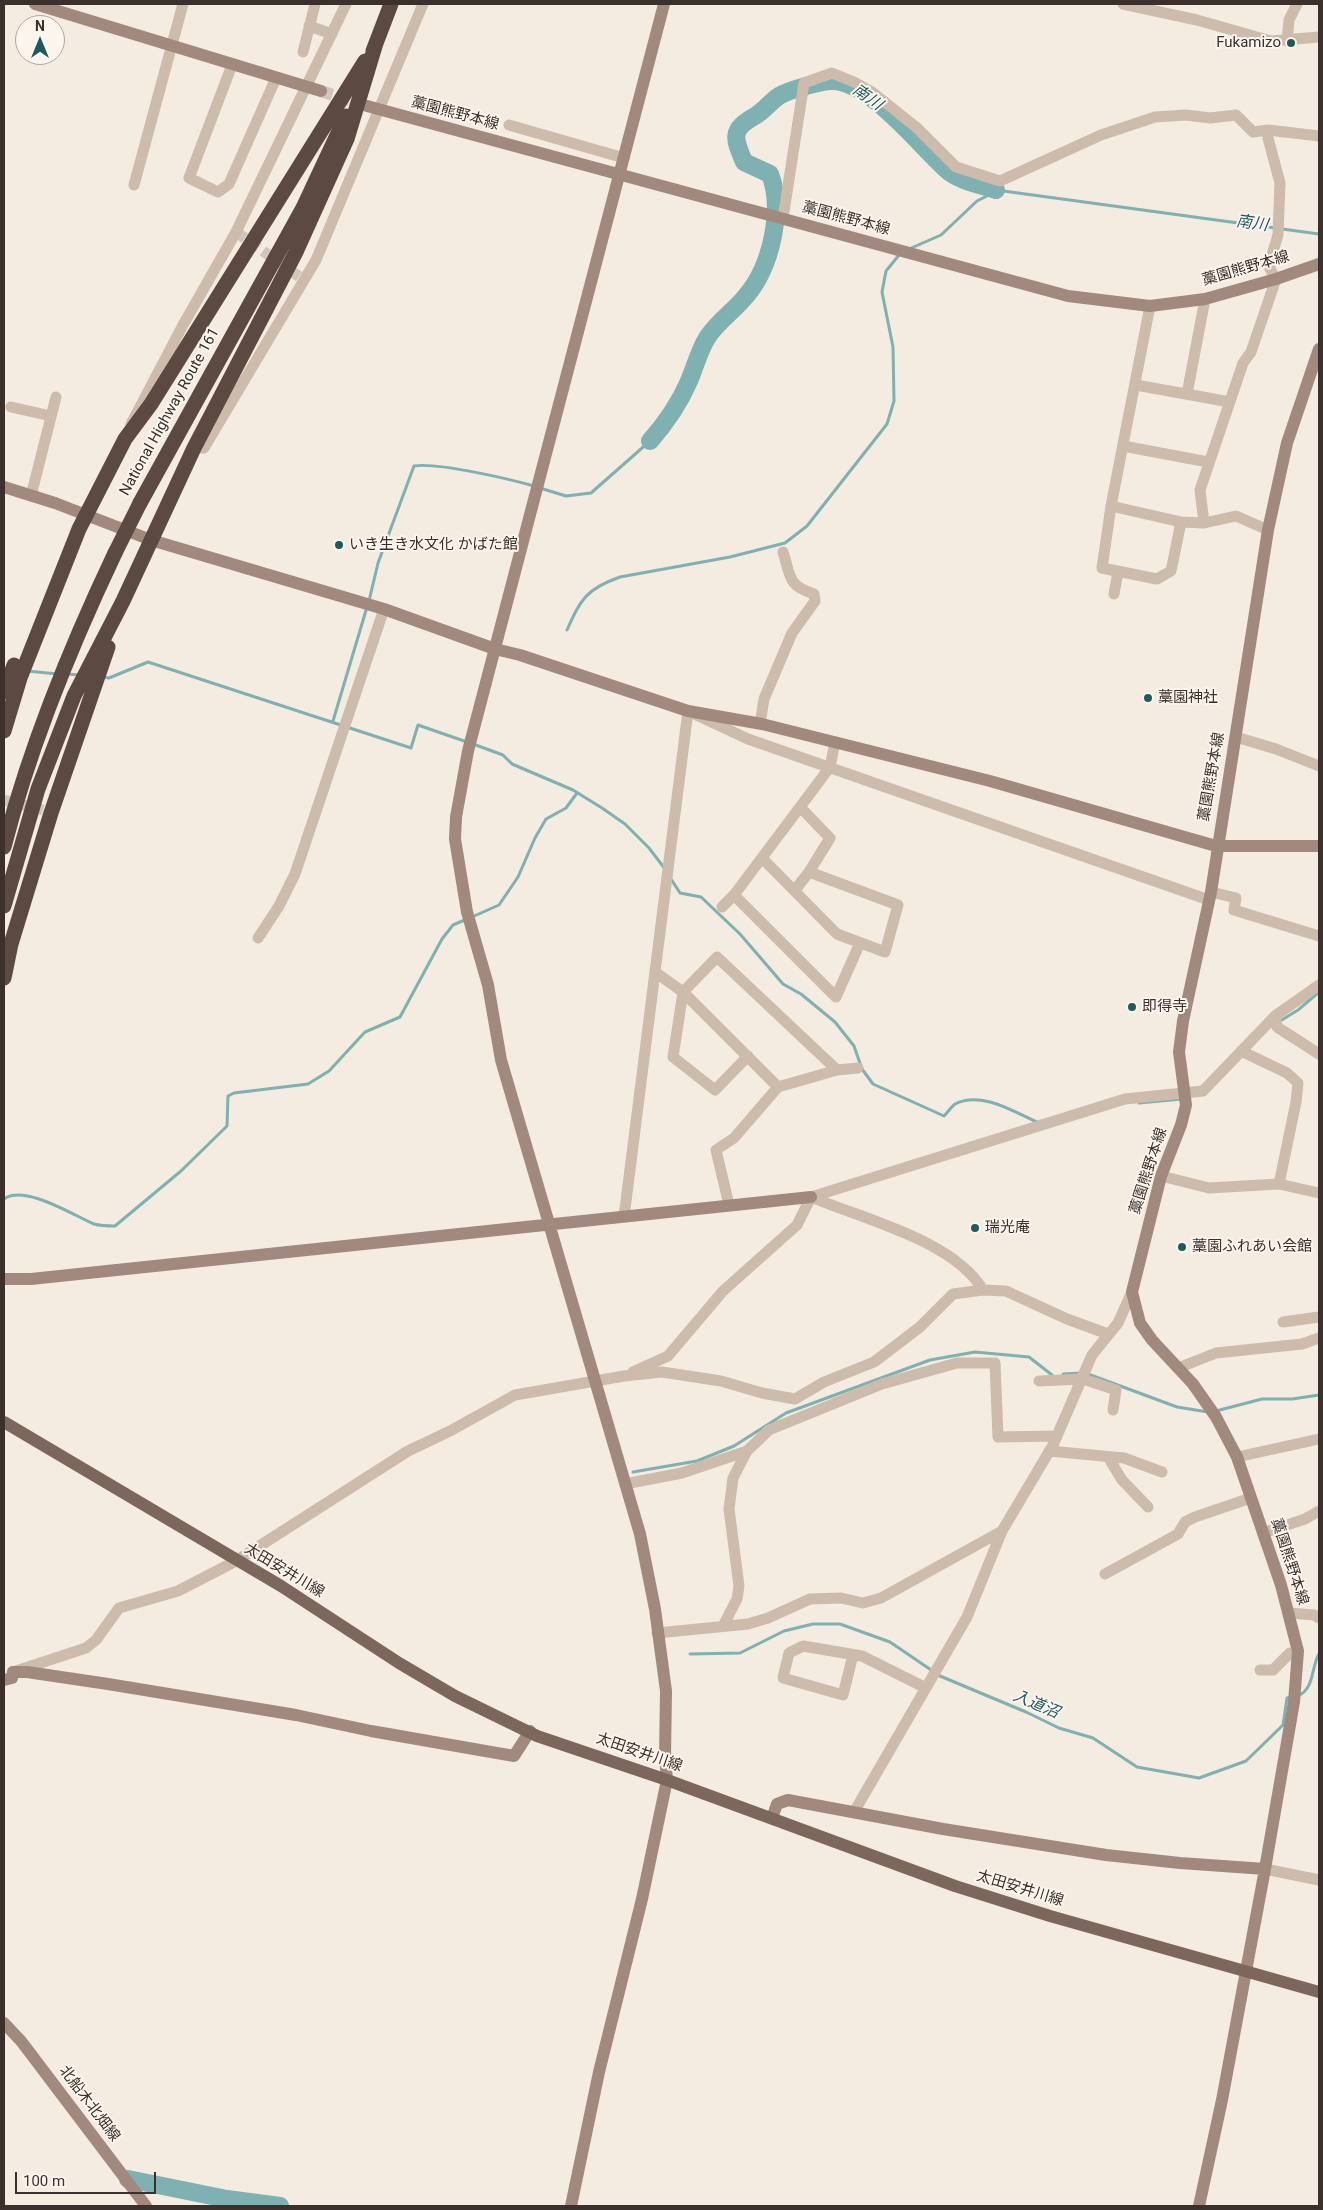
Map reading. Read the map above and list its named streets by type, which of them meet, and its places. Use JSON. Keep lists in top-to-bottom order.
{
  "streets": {
    "highway": ["National Highway Route 161"],
    "main road": ["太田安井川線"],
    "street": ["藁園熊野本線", "北船木北畑線"]
  },
  "crossings": [
    ["藁園熊野本線", "太田安井川線"]
  ],
  "water": ["南川", "入道沼"],
  "places": [
    "Fukamizo",
    "いき生き水文化 かばた館",
    "藁園神社",
    "即得寺",
    "瑞光庵",
    "藁園ふれあい会館"
  ],
  "scale_bar": "100 m",
  "north": "top"
}
